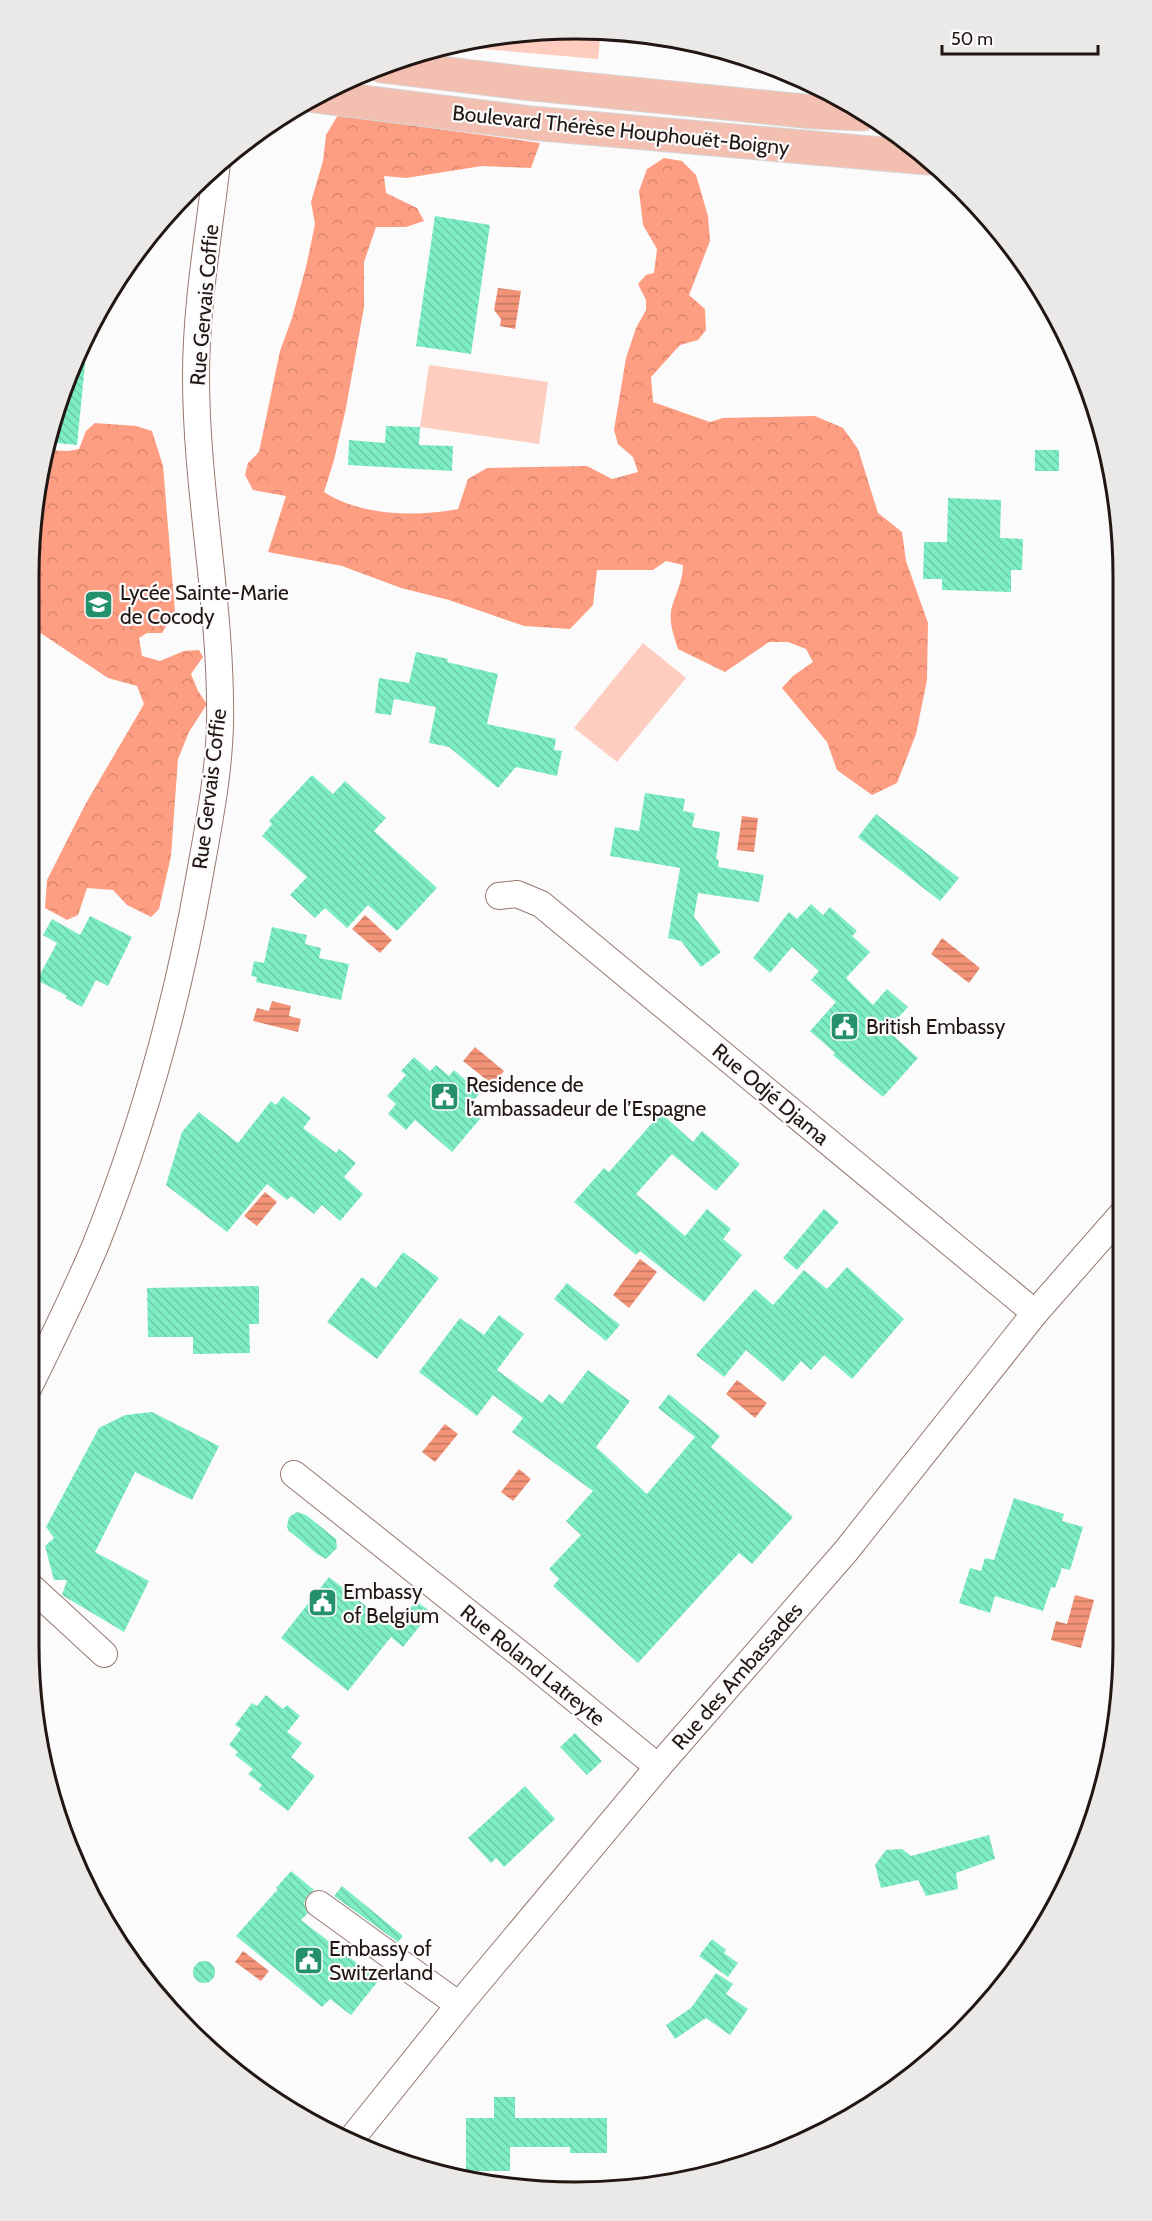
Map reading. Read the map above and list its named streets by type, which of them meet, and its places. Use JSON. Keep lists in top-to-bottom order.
{
  "streets": {
    "main road": ["Boulevard Thérèse Houphouët-Boigny"],
    "street": [
      "Rue Gervais Coffie",
      "Rue Odjé Djama",
      "Rue Roland Latreyte",
      "Rue des Ambassades"
    ]
  },
  "crossings": [
    ["Rue Odjé Djama", "Rue des Ambassades"],
    ["Rue Roland Latreyte", "Rue des Ambassades"]
  ],
  "places": {
    "school or university": ["Lycée Sainte-Marie de Cocody"],
    "public building": [
      "British Embassy",
      "Residence de l’ambassadeur de l’Espagne",
      "Embassy of Belgium",
      "Embassy of Switzerland"
    ]
  },
  "scale_bar": "50 m"
}
